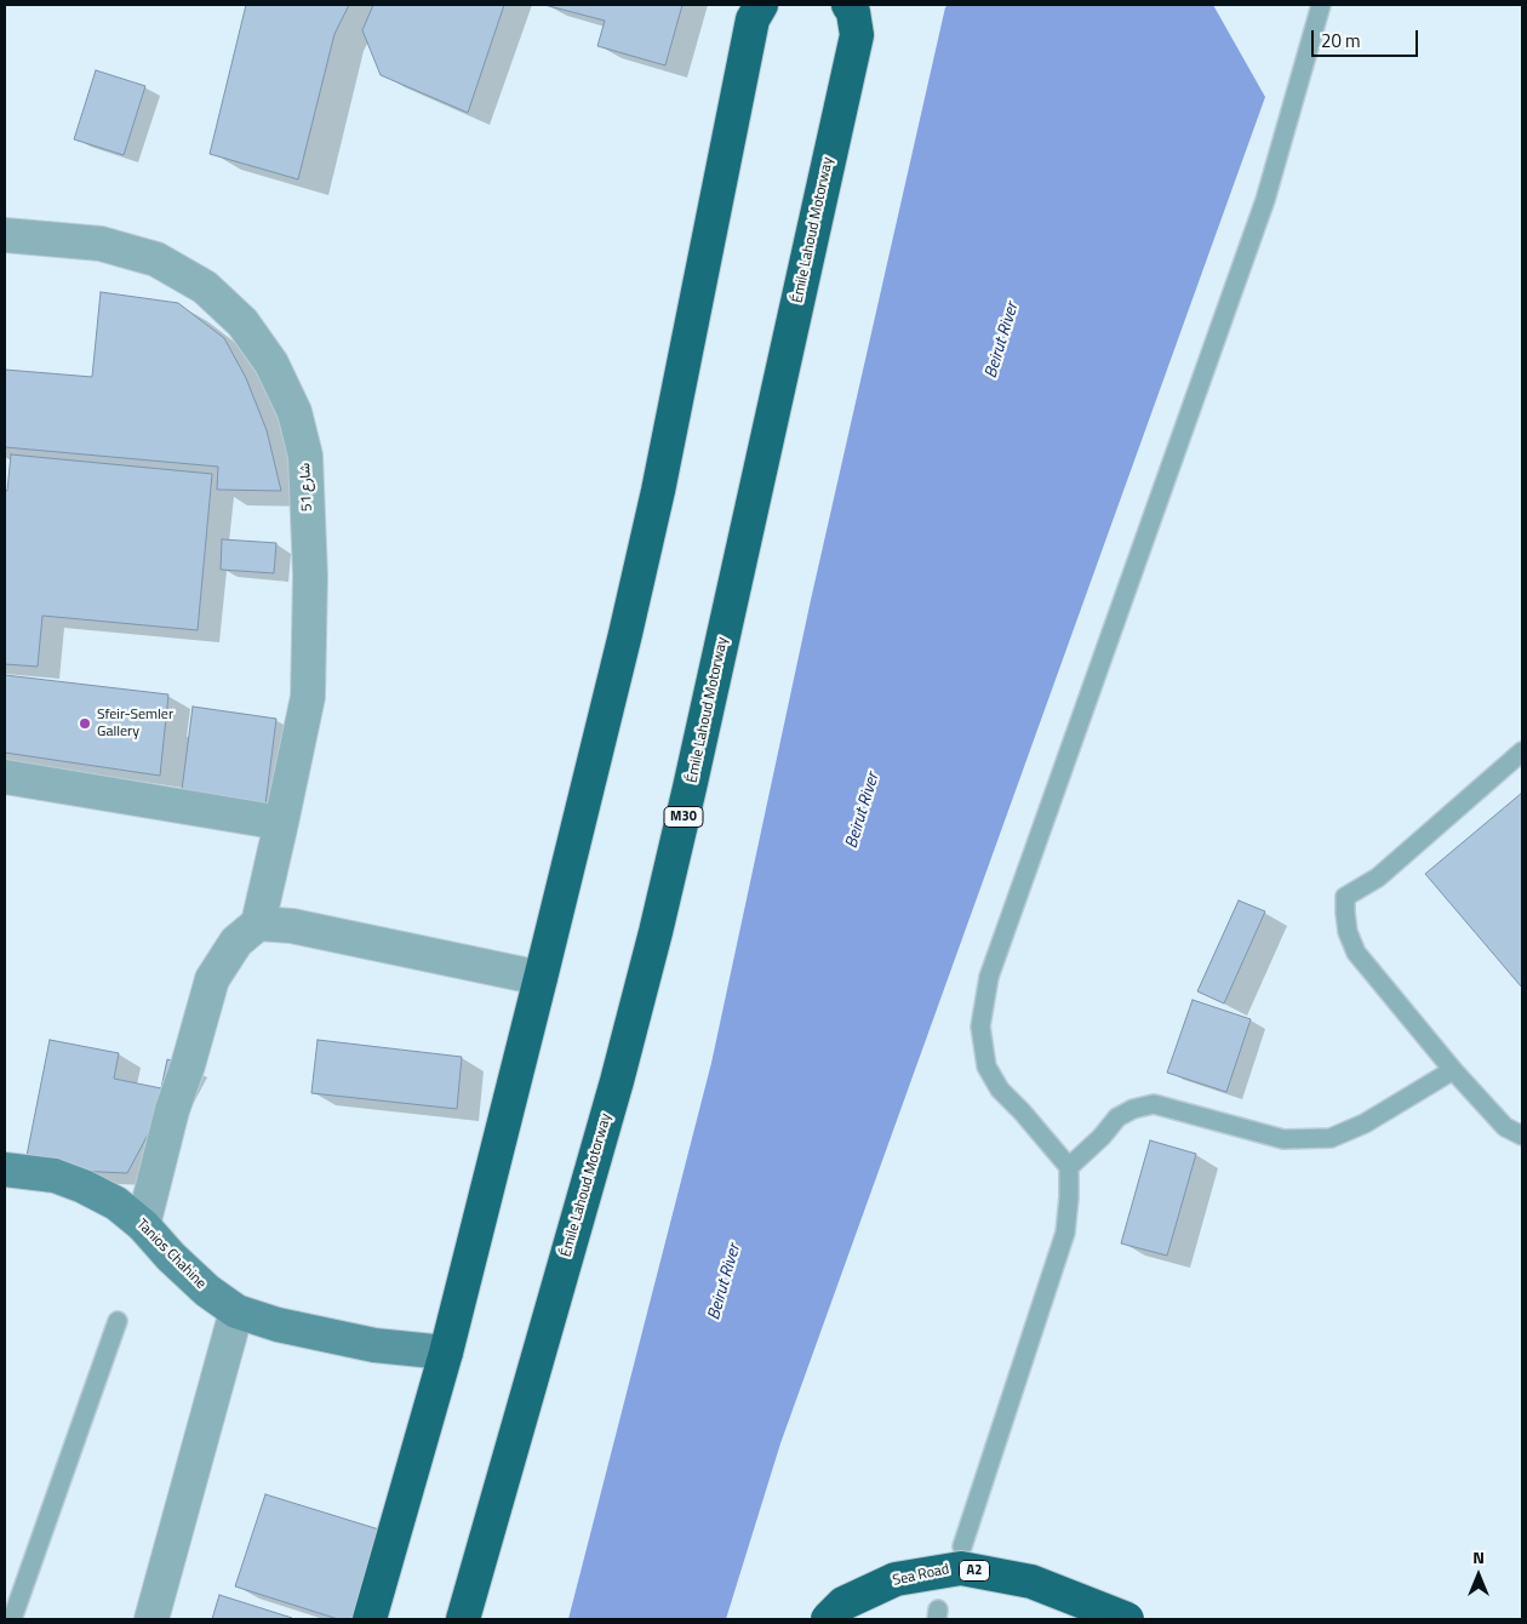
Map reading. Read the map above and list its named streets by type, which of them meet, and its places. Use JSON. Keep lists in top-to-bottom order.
{
  "streets": {
    "highway": [
      "Émile Lahoud Motorway",
      "M30",
      "A2",
      "Sea Road"
    ],
    "street": ["شارع 51", "Tanios Chahine"]
  },
  "water": ["Beirut River"],
  "places": ["Sfeir-Semler Gallery"],
  "scale_bar": "20 m",
  "north": "top"
}
